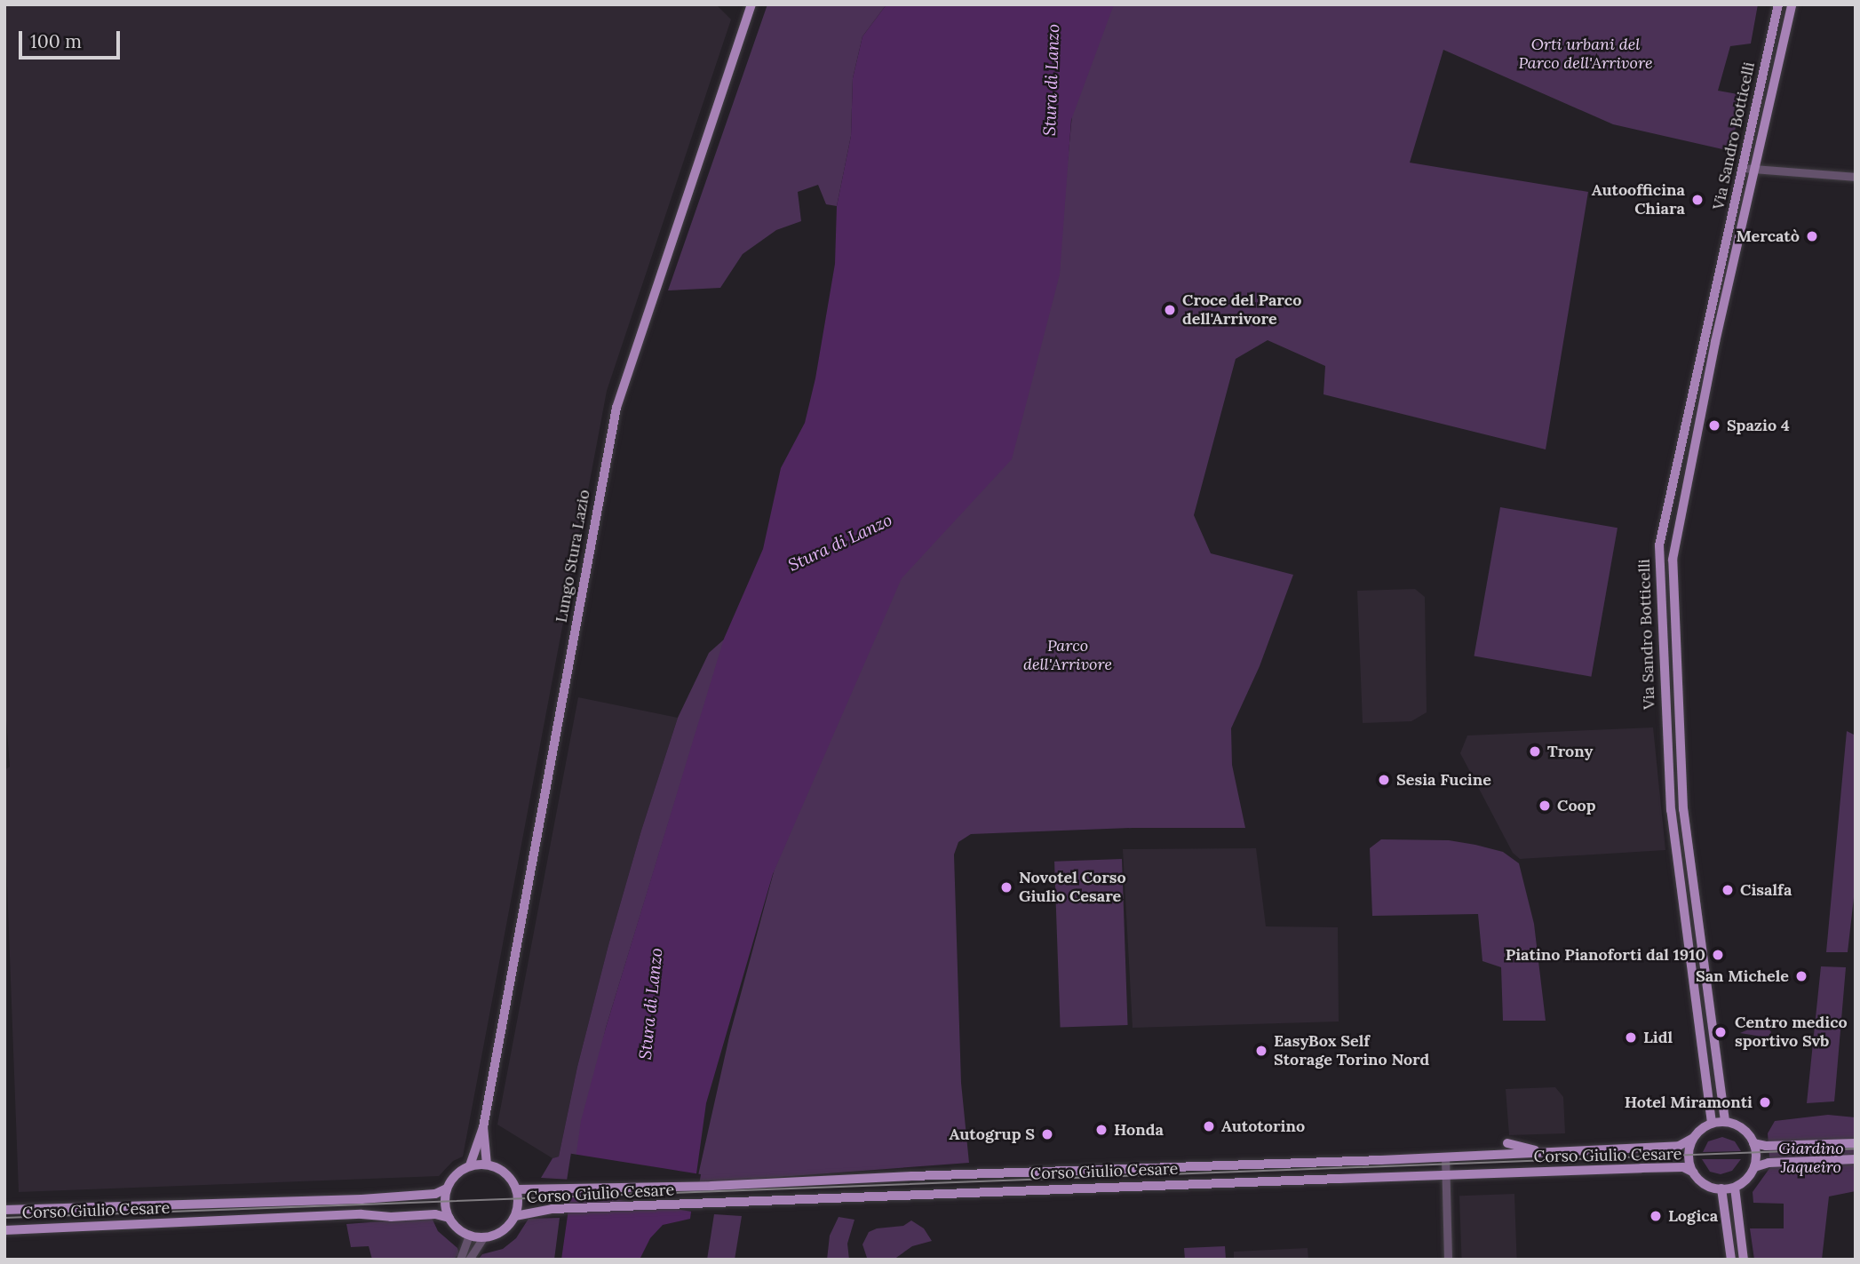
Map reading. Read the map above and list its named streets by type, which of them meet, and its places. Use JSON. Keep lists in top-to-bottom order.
{
  "streets": {
    "main road": ["Via Sandro Botticelli", "Lungo Stura Lazio", "Corso Giulio Cesare"]
  },
  "crossings": [
    ["Via Sandro Botticelli", "Corso Giulio Cesare"],
    ["Lungo Stura Lazio", "Corso Giulio Cesare"]
  ],
  "water": ["Stura di Lanzo"],
  "parks": ["Orti urbani del Parco dell'Arrivore", "Parco dell'Arrivore", "Giardino Jaqueiro"],
  "places": [
    "Autoofficina Chiara",
    "Mercatò",
    "Croce del Parco dell'Arrivore",
    "Spazio 4",
    "Trony",
    "Sesia Fucine",
    "Coop",
    "Novotel Corso Giulio Cesare",
    "Cisalfa",
    "Piatino Pianoforti dal 1910",
    "San Michele",
    "Centro medico sportivo Svb",
    "Lidl",
    "EasyBox Self Storage Torino Nord",
    "Hotel Miramonti",
    "Autotorino",
    "Honda",
    "Autogrup S",
    "Logica"
  ],
  "scale_bar": "100 m"
}
